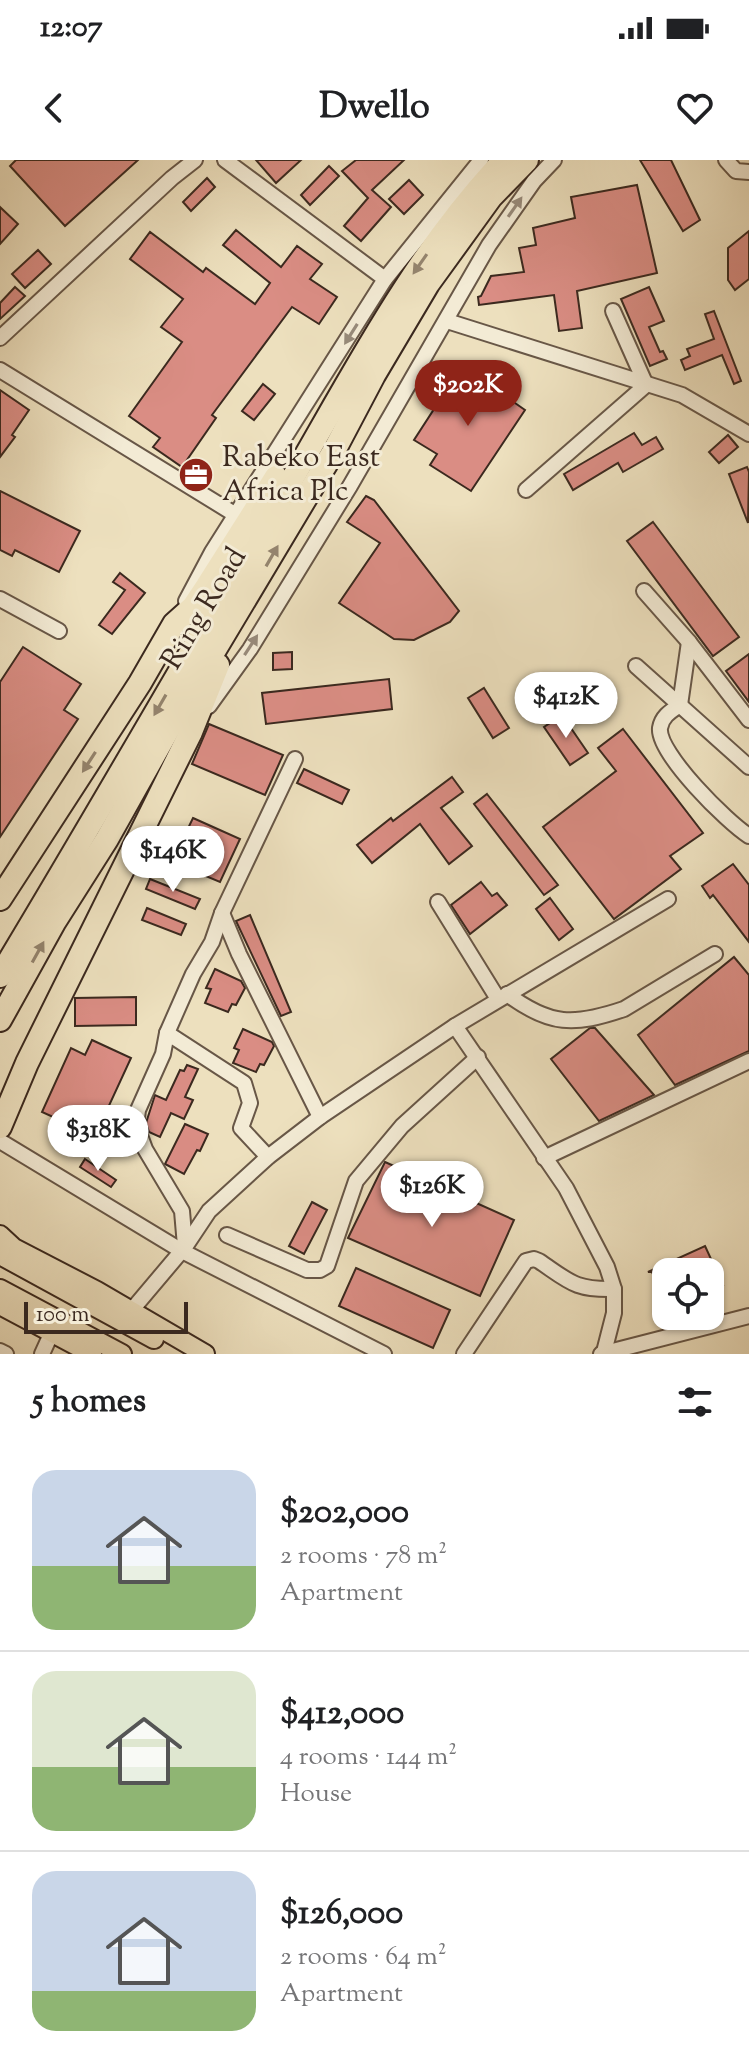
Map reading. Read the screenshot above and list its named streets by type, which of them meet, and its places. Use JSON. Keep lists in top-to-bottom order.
{
  "streets": {
    "highway": ["Ring Road"]
  },
  "places": {
    "office": ["Rabeko East Africa Plc"]
  },
  "scale_bar": "100 m",
  "page": {
    "status": "12:07",
    "header": "Dwello",
    "price": [
      "$202K",
      "$412K",
      "$146K",
      "$318K",
      "$126K"
    ],
    "scale": "100 m",
    "heading": "5 homes",
    "list": [
      {
        "name": "$202,000",
        "note": "2 rooms · 78 m² · Apartment"
      },
      {
        "name": "$412,000",
        "note": "4 rooms · 144 m² · House"
      },
      {
        "name": "$126,000",
        "note": "2 rooms · 64 m² · Apartment"
      }
    ]
  }
}
